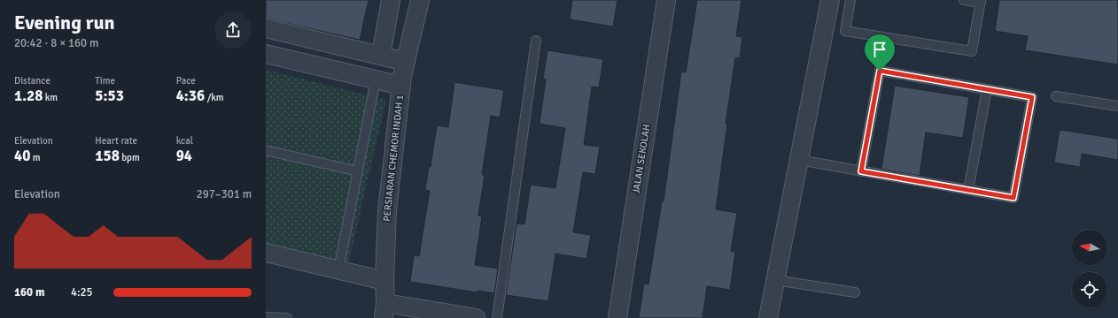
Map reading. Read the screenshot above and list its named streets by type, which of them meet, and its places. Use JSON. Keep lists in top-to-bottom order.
{
  "streets": {
    "street": ["PERSIARAN CHEMOR INDAH 1", "JALAN SEKOLAH"]
  },
  "north": "left",
  "page": {
    "heading": ["Evening run", "20:42 · 8 × 160 m"],
    "stats": [
      ["Distance", "1.28 km"],
      ["Time", "5:53"],
      ["Pace", "4:36 /km"],
      ["Elevation", "40 m"],
      ["Heart rate", "158 bpm"],
      ["kcal", "94"]
    ],
    "chart": ["Elevation", "297–301 m"],
    "list": [
      {
        "name": "160 m",
        "note": "4:25"
      }
    ]
  }
}
